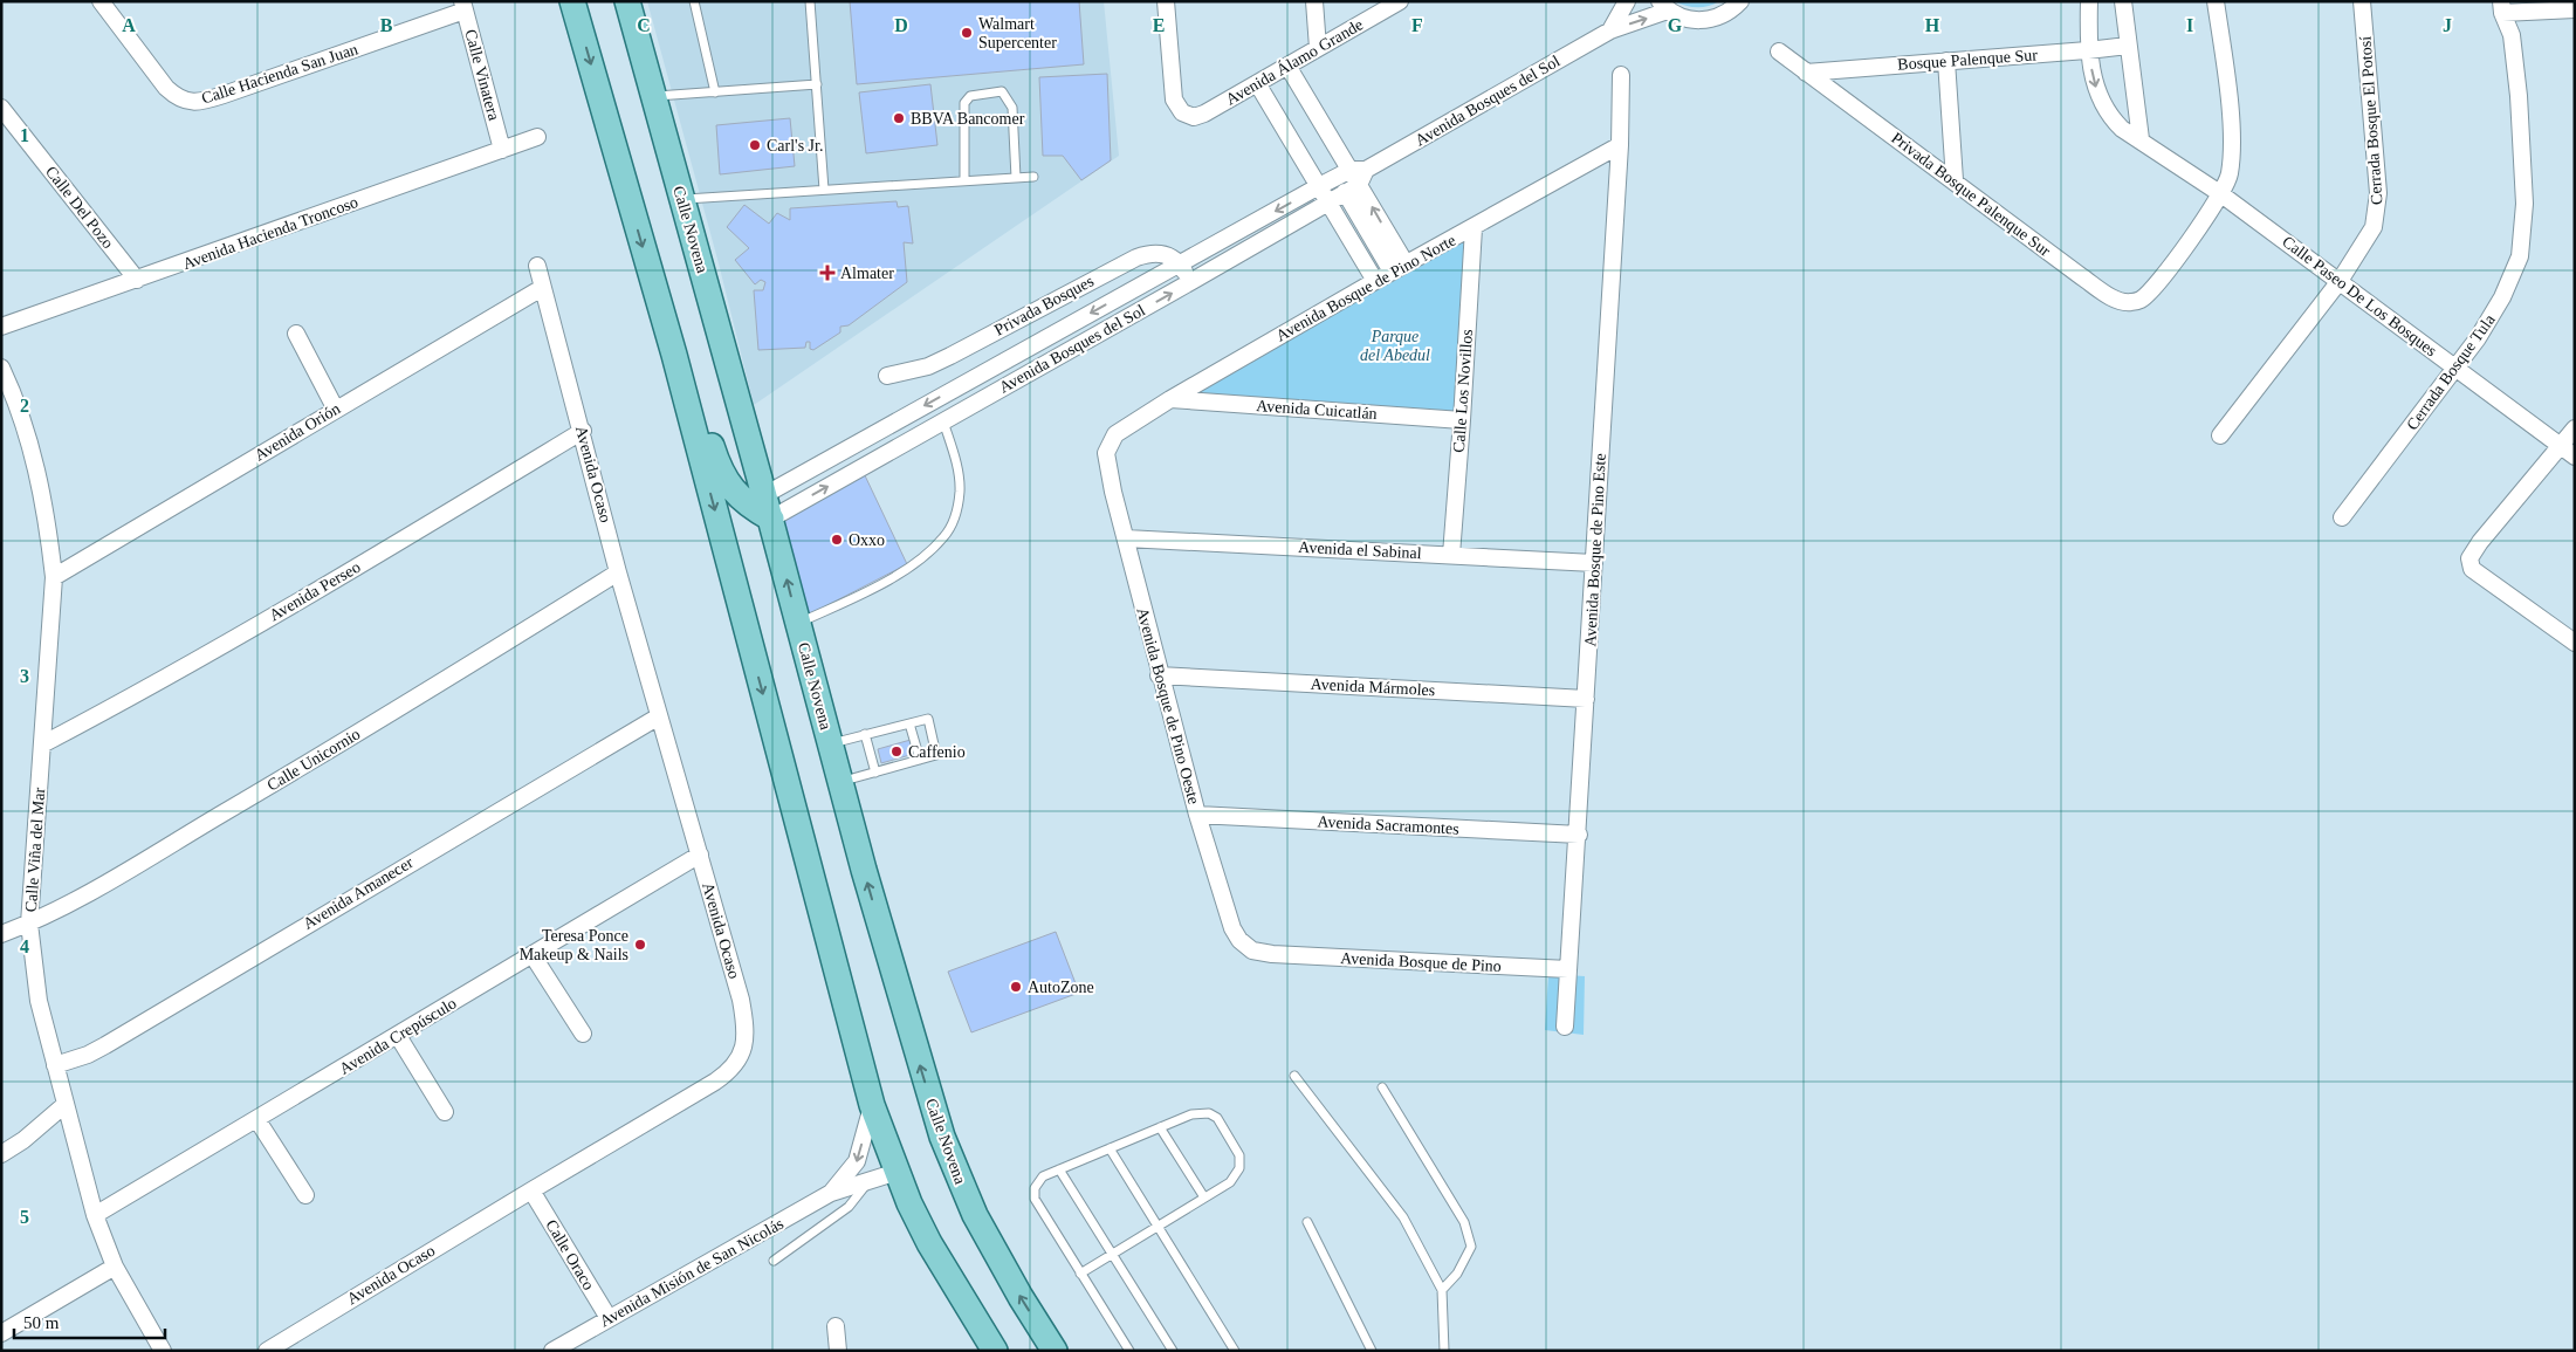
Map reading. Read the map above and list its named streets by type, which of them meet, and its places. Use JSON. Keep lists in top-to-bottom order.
{
  "streets": {
    "main road": ["Calle Novena"],
    "street": [
      "Bosque Palenque Sur",
      "Avenida Álamo Grande",
      "Calle Hacienda San Juan",
      "Calle Vinatera",
      "Avenida Bosques del Sol",
      "Cerrada Bosque El Potosí",
      "Privada Bosque Palenque Sur",
      "Calle Del Pozo",
      "Avenida Hacienda Troncoso",
      "Avenida Bosque de Pino Norte",
      "Calle Paseo De Los Bosques",
      "Privada Bosques",
      "Cerrada Bosque Tula",
      "Calle Los Novillos",
      "Avenida Cuicatlán",
      "Avenida Orión",
      "Avenida Ocaso",
      "Avenida el Sabinal",
      "Avenida Bosque de Pino Este",
      "Avenida Perseo",
      "Avenida Mármoles",
      "Avenida Bosque de Pino Oeste",
      "Calle Unicornio",
      "Avenida Sacramontes",
      "Calle Viña del Mar",
      "Avenida Amanecer",
      "Avenida Bosque de Pino",
      "Avenida Crepúsculo",
      "Calle Oraco",
      "Avenida Misión de San Nicolás"
    ]
  },
  "crossings": [
    ["Bosque Palenque Sur", "Privada Bosque Palenque Sur"],
    ["Bosque Palenque Sur", "Calle Paseo De Los Bosques"],
    ["Calle Hacienda San Juan", "Calle Vinatera"],
    ["Calle Vinatera", "Avenida Hacienda Troncoso"],
    ["Avenida Bosques del Sol", "Calle Novena"],
    ["Avenida Bosques del Sol", "Privada Bosques"],
    ["Cerrada Bosque El Potosí", "Calle Paseo De Los Bosques"],
    ["Privada Bosque Palenque Sur", "Calle Paseo De Los Bosques"],
    ["Calle Del Pozo", "Avenida Hacienda Troncoso"],
    ["Avenida Bosque de Pino Norte", "Calle Los Novillos"],
    ["Avenida Bosque de Pino Norte", "Avenida Cuicatlán"],
    ["Avenida Bosque de Pino Norte", "Avenida Bosque de Pino Este"],
    ["Avenida Bosque de Pino Norte", "Avenida Bosque de Pino Oeste"],
    ["Calle Paseo De Los Bosques", "Cerrada Bosque Tula"],
    ["Calle Los Novillos", "Avenida Cuicatlán"],
    ["Calle Los Novillos", "Avenida el Sabinal"],
    ["Avenida Orión", "Avenida Ocaso"],
    ["Avenida Orión", "Calle Viña del Mar"],
    ["Avenida Ocaso", "Avenida Perseo"],
    ["Avenida Ocaso", "Calle Unicornio"],
    ["Avenida Ocaso", "Avenida Amanecer"],
    ["Avenida Ocaso", "Avenida Crepúsculo"],
    ["Avenida Ocaso", "Calle Oraco"],
    ["Avenida el Sabinal", "Avenida Bosque de Pino Este"],
    ["Avenida el Sabinal", "Avenida Bosque de Pino Oeste"],
    ["Avenida Bosque de Pino Este", "Avenida Mármoles"],
    ["Avenida Bosque de Pino Este", "Avenida Sacramontes"],
    ["Avenida Bosque de Pino Este", "Avenida Bosque de Pino"],
    ["Avenida Perseo", "Calle Viña del Mar"],
    ["Avenida Mármoles", "Avenida Bosque de Pino Oeste"],
    ["Avenida Bosque de Pino Oeste", "Avenida Sacramontes"],
    ["Avenida Bosque de Pino Oeste", "Avenida Bosque de Pino"],
    ["Calle Unicornio", "Calle Viña del Mar"],
    ["Calle Viña del Mar", "Avenida Amanecer"],
    ["Calle Viña del Mar", "Avenida Crepúsculo"],
    ["Calle Oraco", "Avenida Misión de San Nicolás"]
  ],
  "parks": ["Parque del Abedul"],
  "places": {
    "other": [
      "Walmart Supercenter",
      "BBVA Bancomer",
      "Carl's Jr.",
      "Oxxo",
      "Caffenio",
      "Teresa Ponce Makeup & Nails",
      "AutoZone"
    ],
    "health": ["Almater"]
  },
  "scale_bar": "50 m",
  "grid": {
    "columns": [
      "A",
      "B",
      "C",
      "D",
      "E",
      "F",
      "G",
      "H",
      "I",
      "J"
    ],
    "rows": [
      "1",
      "2",
      "3",
      "4",
      "5"
    ]
  }
}
